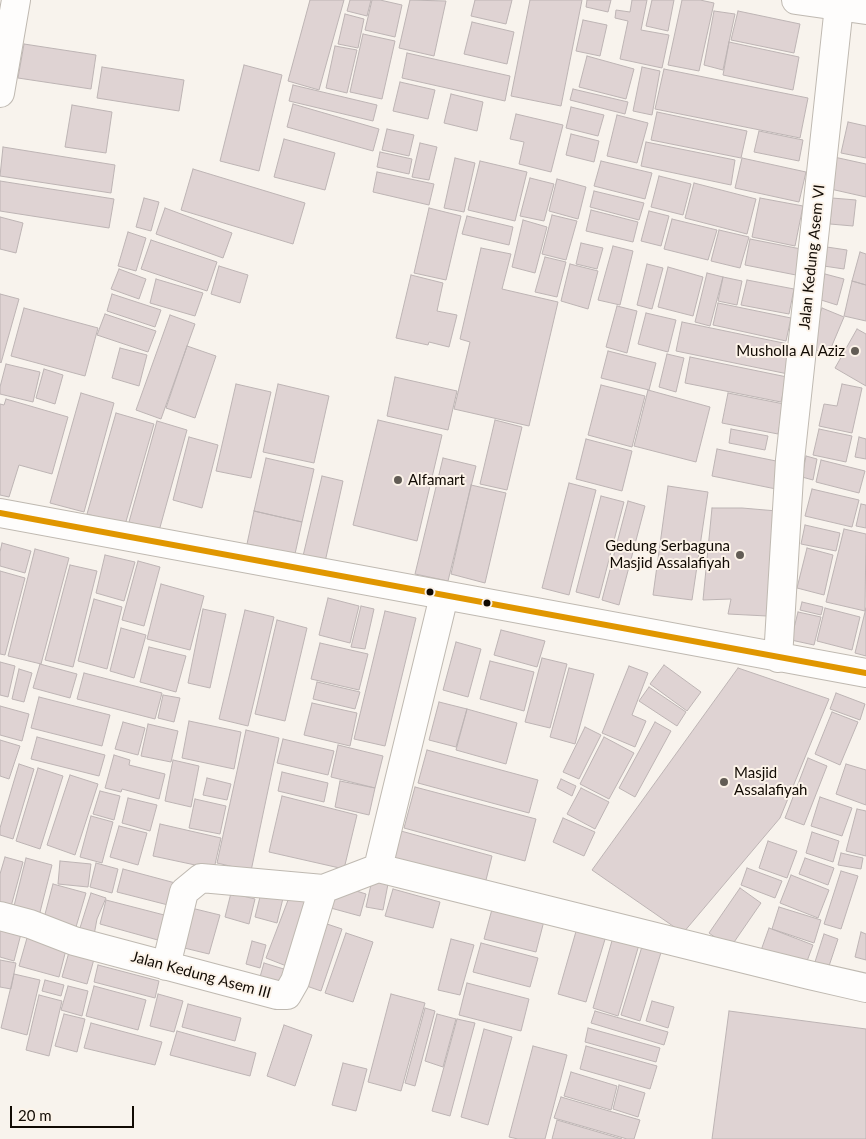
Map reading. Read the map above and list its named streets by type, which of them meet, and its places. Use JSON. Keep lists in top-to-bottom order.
{
  "streets": {
    "street": ["Jalan Kedung Asem VI", "Jalan Kedung Asem III"]
  },
  "places": [
    "Musholla Al Aziz",
    "Alfamart",
    "Gedung Serbaguna Masjid Assalafiyah",
    "Masjid Assalafiyah"
  ],
  "scale_bar": "20 m"
}
